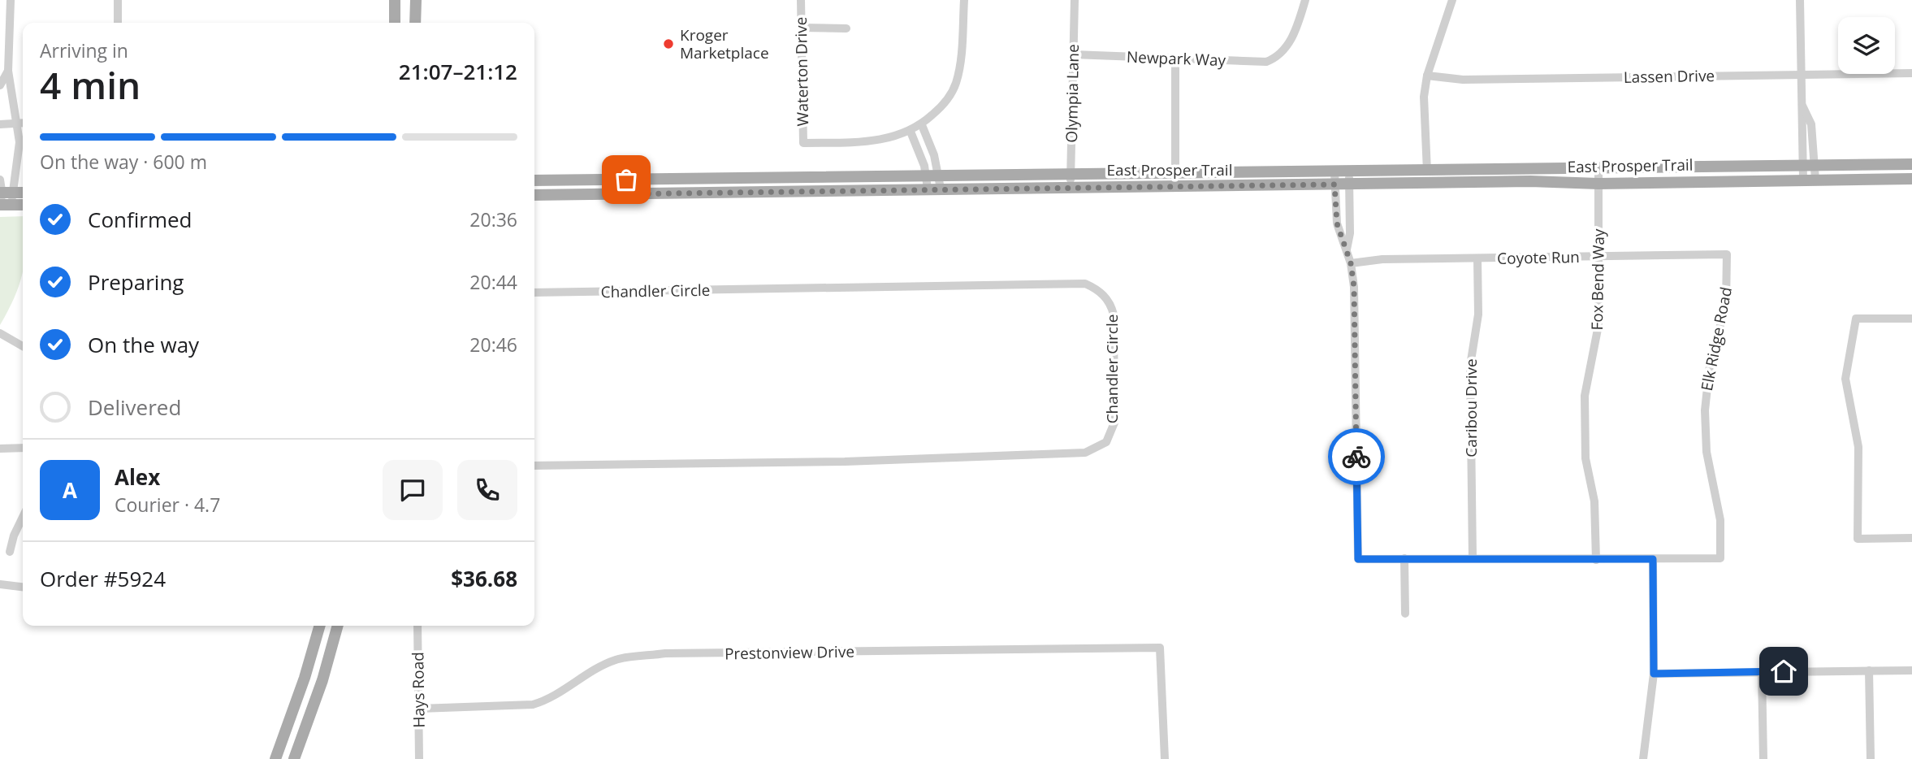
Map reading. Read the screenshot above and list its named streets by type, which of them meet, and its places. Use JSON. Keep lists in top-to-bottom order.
{
  "streets": {
    "main road": ["East Prosper Trail"],
    "street": [
      "Newpark Way",
      "Waterton Drive",
      "Lassen Drive",
      "Olympia Lane",
      "Coyote Run",
      "Fox Bend Way",
      "Chandler Circle",
      "Elk Ridge Road",
      "Caribou Drive",
      "Prestonview Drive",
      "Hays Road"
    ]
  },
  "crossings": [
    ["Newpark Way", "Olympia Lane"],
    ["Olympia Lane", "East Prosper Trail"],
    ["East Prosper Trail", "Fox Bend Way"],
    ["Coyote Run", "Fox Bend Way"],
    ["Coyote Run", "Elk Ridge Road"],
    ["Coyote Run", "Caribou Drive"],
    ["Prestonview Drive", "Hays Road"]
  ],
  "places": ["Kroger Marketplace"],
  "page": {
    "heading": ["4 min", "Arriving in", "21:07–21:12"],
    "panel": [
      "Alex",
      "Courier · 4.7",
      "Order #5924",
      "$36.68"
    ],
    "bar": "On the way · 600 m",
    "list": [
      ["Confirmed", "20:36"],
      ["Preparing", "20:44"],
      ["On the way", "20:46"],
      "Delivered"
    ],
    "round": "A"
  }
}
